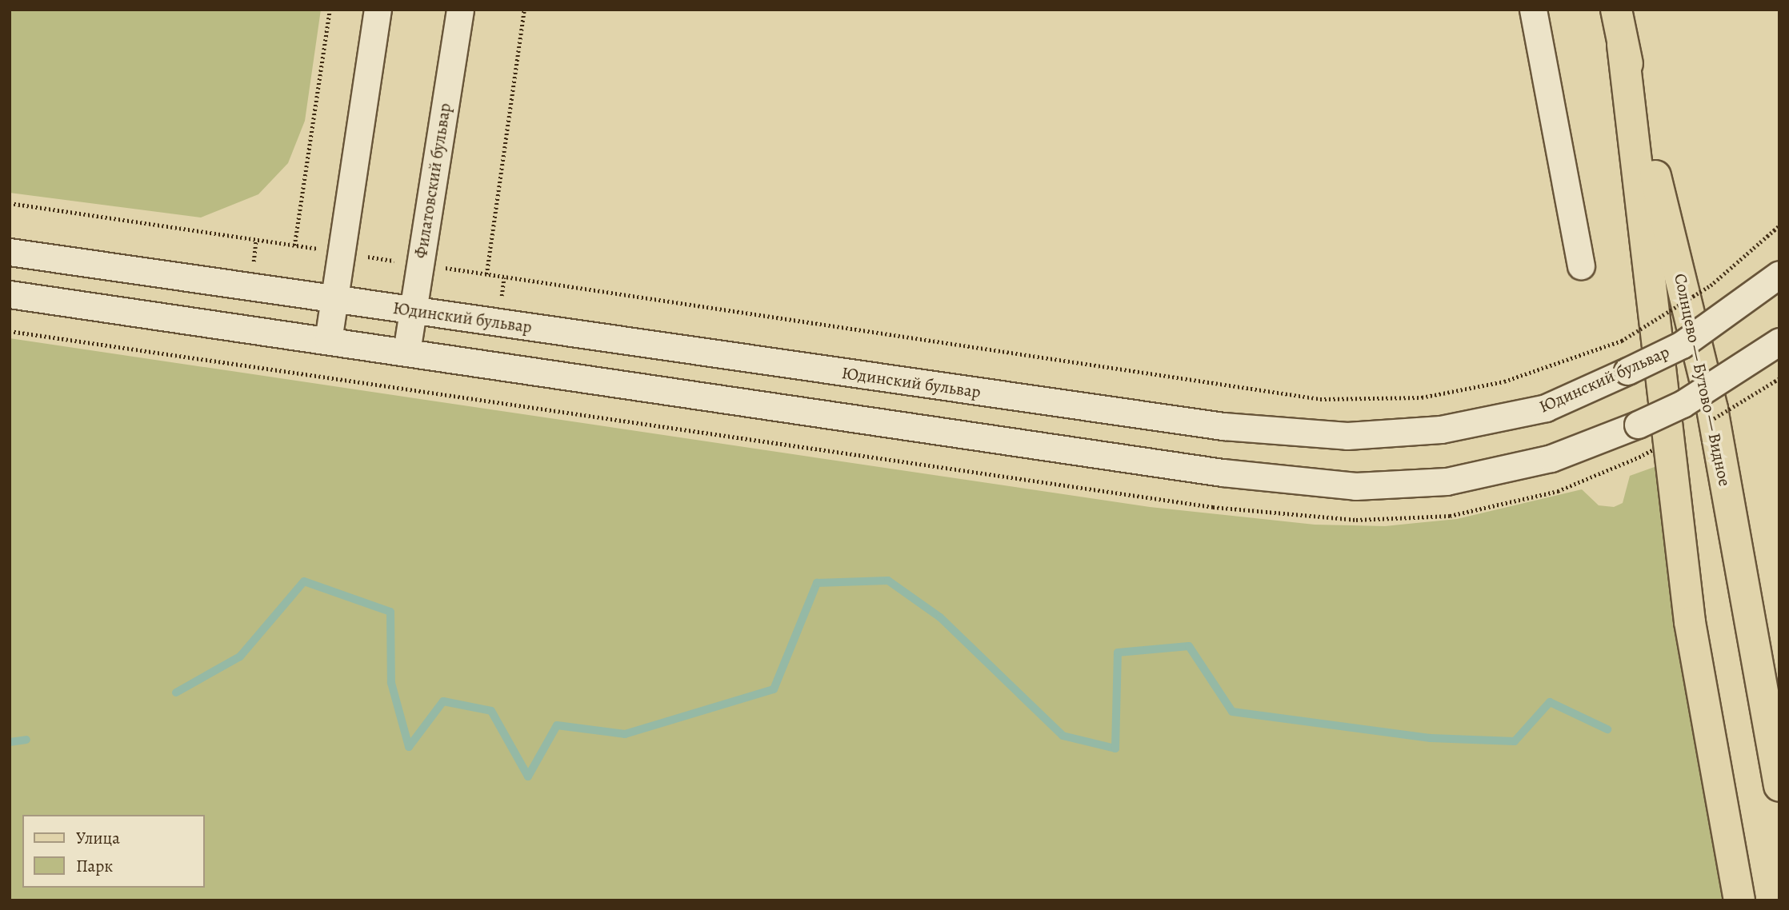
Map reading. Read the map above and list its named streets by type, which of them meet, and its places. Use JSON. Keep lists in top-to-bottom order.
{
  "streets": {
    "main road": ["Солнцево — Бутово — Видное"],
    "street": ["Филатовский бульвар", "Юдинский бульвар"]
  },
  "crossings": [
    ["Филатовский бульвар", "Юдинский бульвар"]
  ],
  "legend": ["Улица", "Парк"]
}
